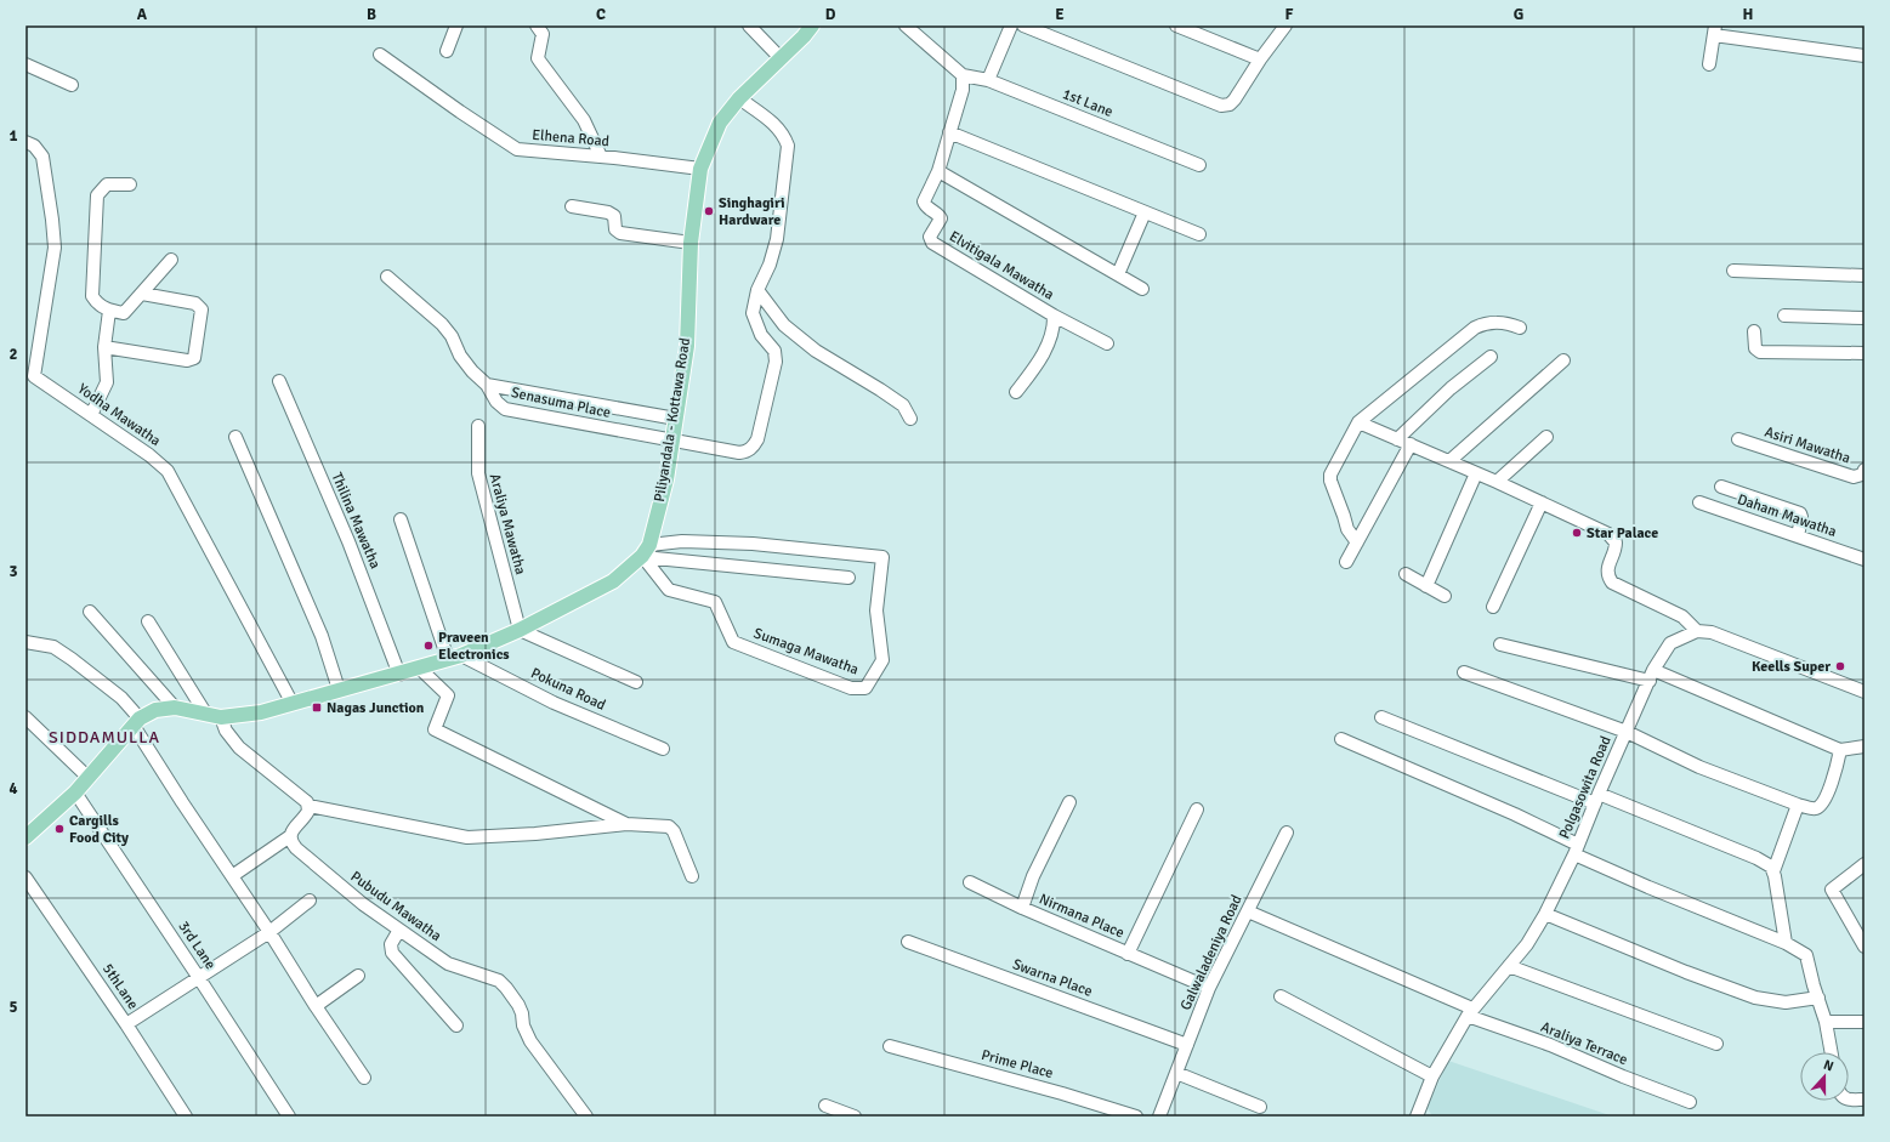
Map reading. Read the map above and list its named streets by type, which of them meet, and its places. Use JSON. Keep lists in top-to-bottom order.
{
  "streets": {
    "main road": ["Piliyandala - Kottawa Road"],
    "street": [
      "1st Lane",
      "Elhena Road",
      "Elvitigala Mawatha",
      "Senasuma Place",
      "Yodha Mawatha",
      "Asiri Mawatha",
      "Daham Mawatha",
      "Thilina Mawatha",
      "Araliya Mawatha",
      "Sumaga Mawatha",
      "Pokuna Road",
      "Polgasowita Road",
      "Pubudu Mawatha",
      "Nirmana Place",
      "3rd Lane",
      "Galwaladeniya Road",
      "Swarna Place",
      "5thLane",
      "Araliya Terrace",
      "Prime Place"
    ]
  },
  "crossings": [
    ["1st Lane", "Elvitigala Mawatha"],
    ["Elhena Road", "Piliyandala - Kottawa Road"],
    ["Senasuma Place", "Piliyandala - Kottawa Road"],
    ["Piliyandala - Kottawa Road", "Sumaga Mawatha"],
    ["Polgasowita Road", "Araliya Terrace"],
    ["Nirmana Place", "Galwaladeniya Road"],
    ["Galwaladeniya Road", "Swarna Place"],
    ["Galwaladeniya Road", "Araliya Terrace"]
  ],
  "districts": ["SIDDAMULLA"],
  "places": {
    "other": [
      "Singhagiri Hardware",
      "Star Palace",
      "Praveen Electronics",
      "Keells Super",
      "Cargills Food City"
    ],
    "transit": ["Nagas Junction"]
  },
  "north": "top",
  "grid": {
    "columns": [
      "A",
      "B",
      "C",
      "D",
      "E",
      "F",
      "G",
      "H"
    ],
    "rows": [
      "1",
      "2",
      "3",
      "4",
      "5"
    ]
  }
}
